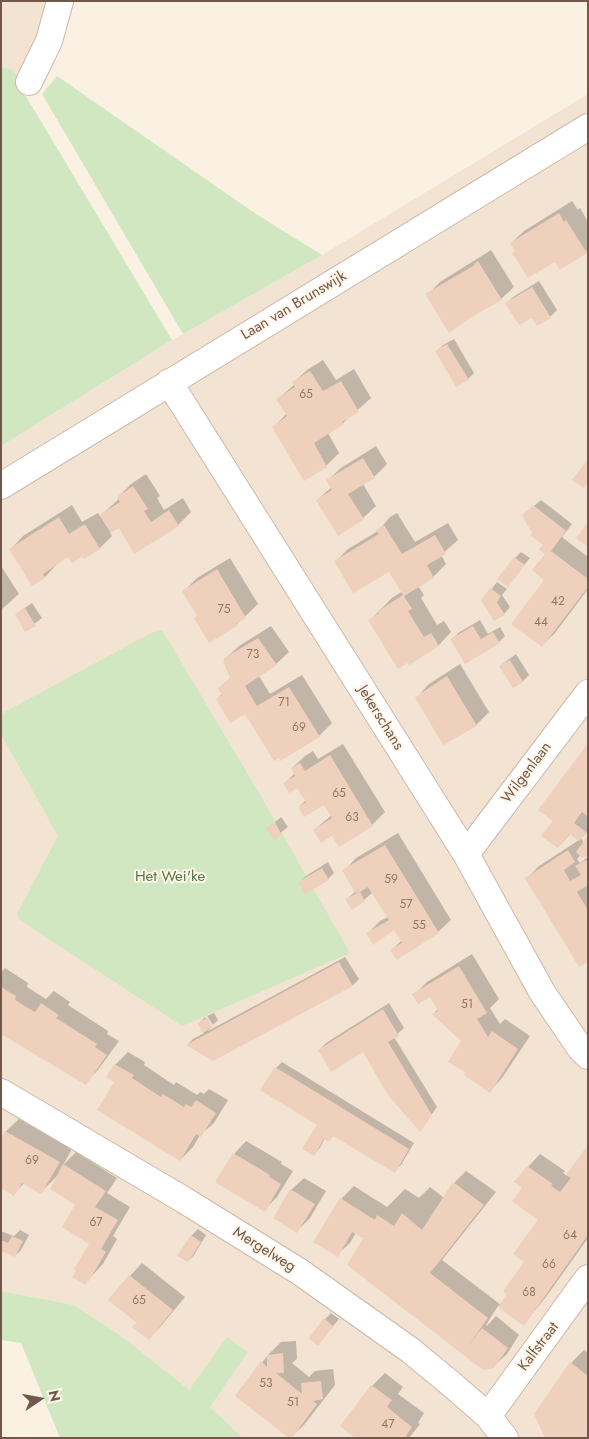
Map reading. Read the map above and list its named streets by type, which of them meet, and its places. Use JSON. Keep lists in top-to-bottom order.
{
  "streets": {
    "street": [
      "Laan van Brunswijk",
      "Jekerschans",
      "Wilgenlaan",
      "Mergelweg",
      "Kalfstraat"
    ]
  },
  "crossings": [
    ["Laan van Brunswijk", "Jekerschans"],
    ["Jekerschans", "Wilgenlaan"],
    ["Mergelweg", "Kalfstraat"]
  ],
  "parks": ["Het Wei'ke"],
  "house_numbers": [
    "65",
    "42",
    "75",
    "44",
    "73",
    "71",
    "69",
    "65",
    "63",
    "59",
    "57",
    "55",
    "51",
    "69",
    "67",
    "64",
    "66",
    "68",
    "65",
    "53",
    "51",
    "47"
  ],
  "north": "right"
}
